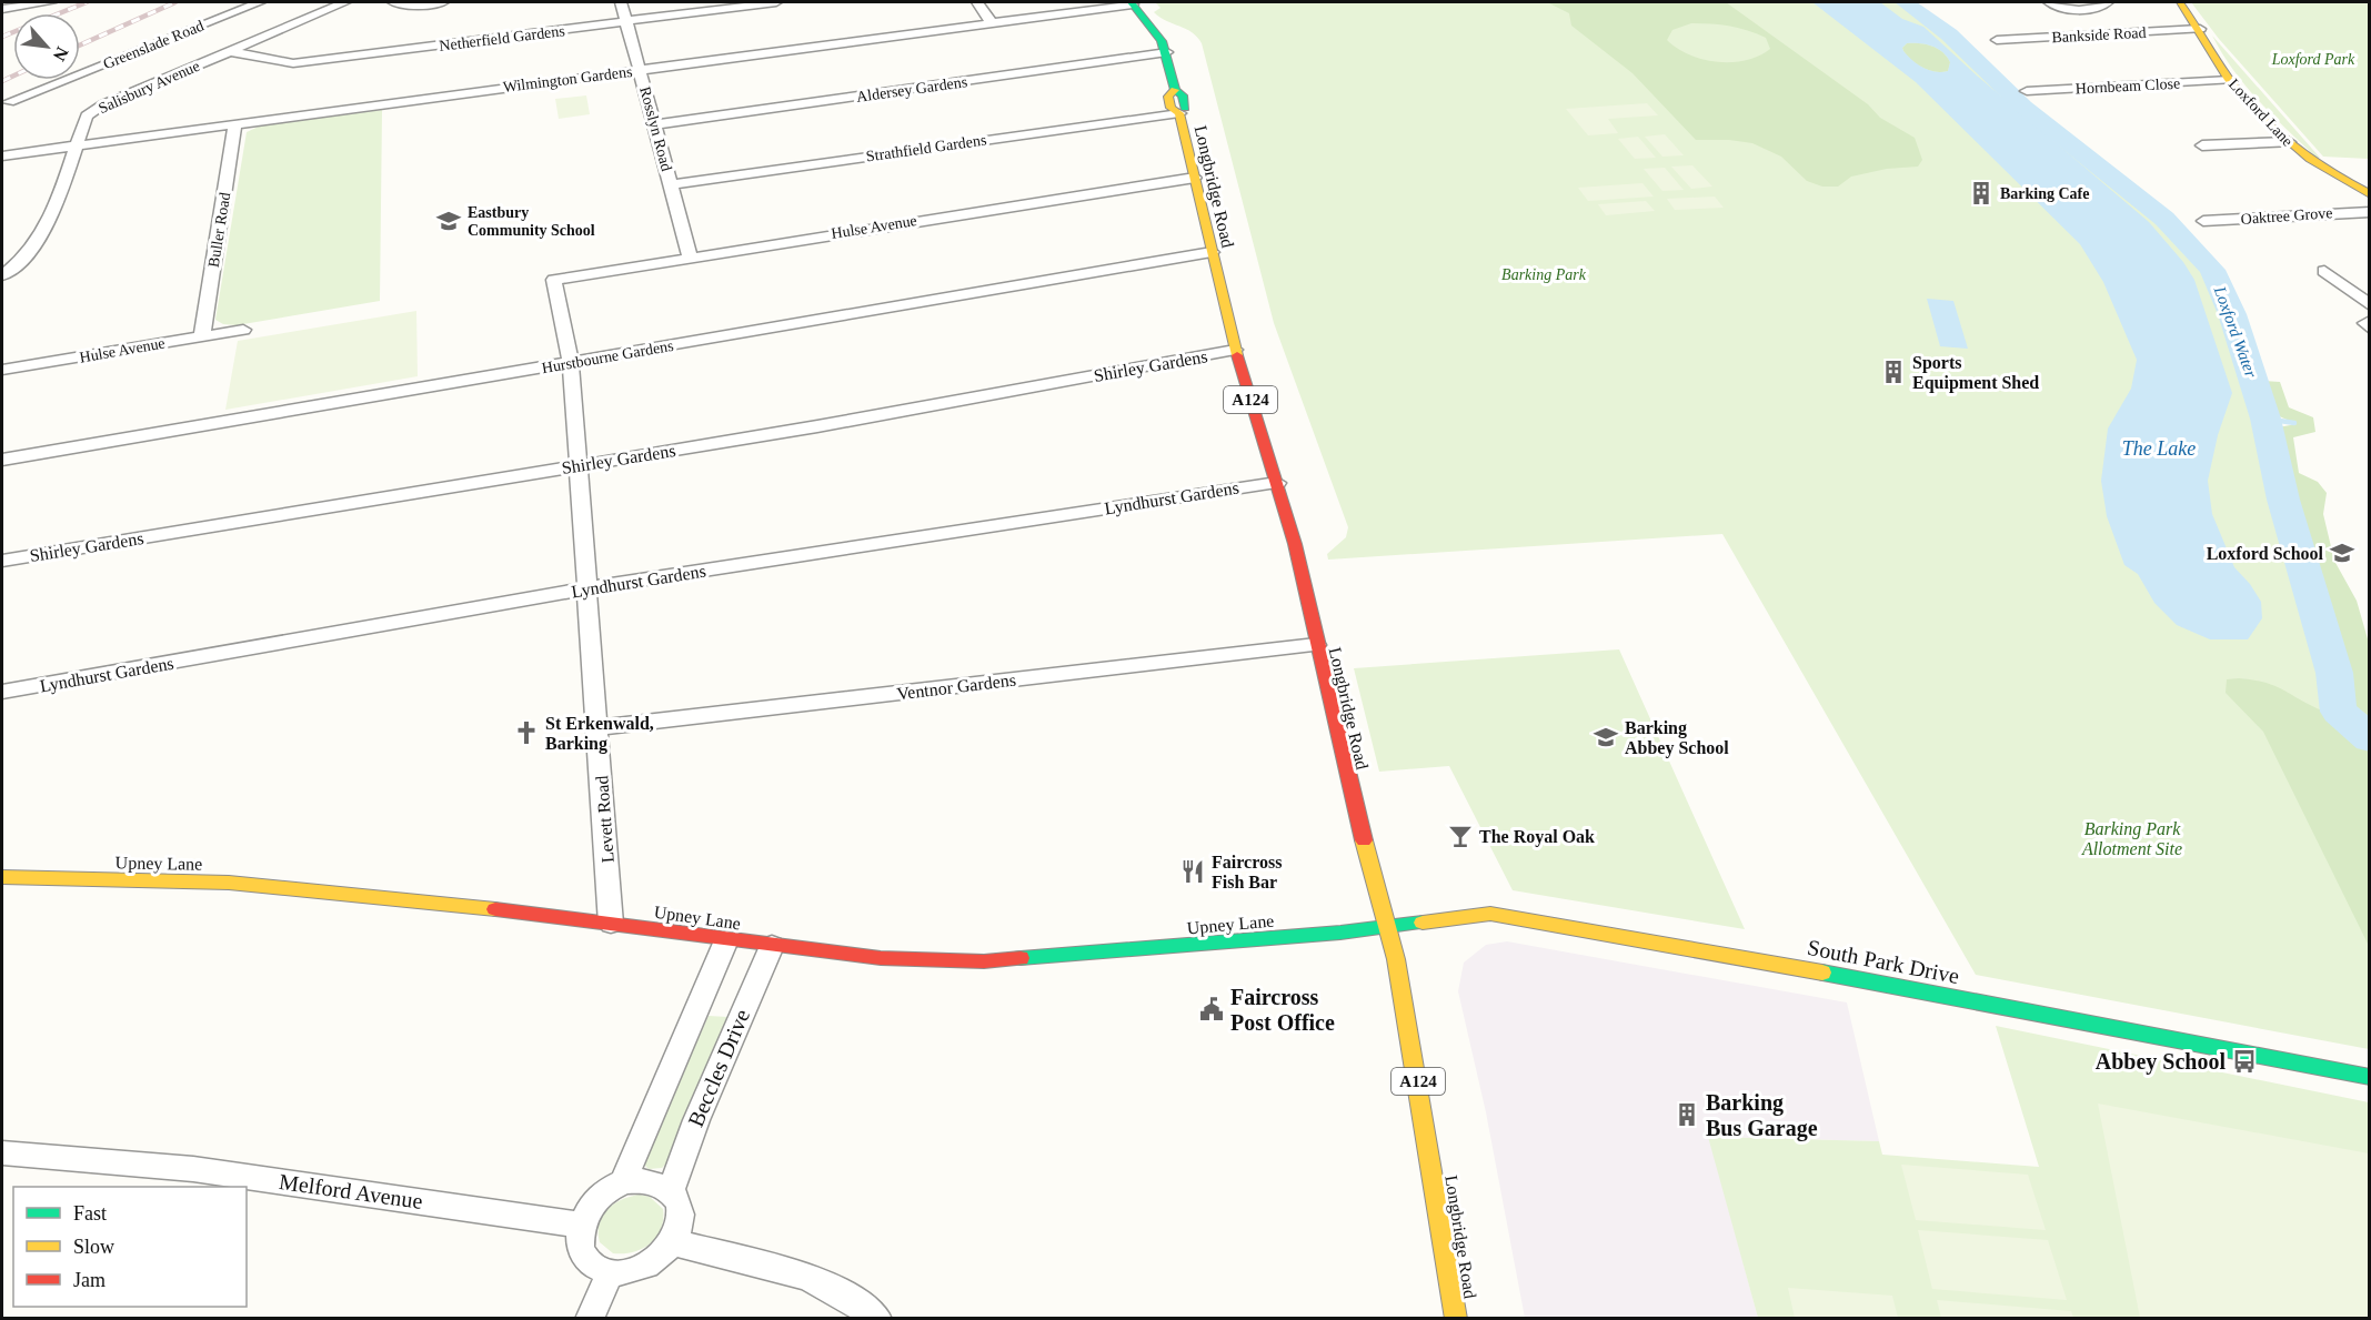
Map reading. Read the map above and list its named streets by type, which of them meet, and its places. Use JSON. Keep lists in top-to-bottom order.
{
  "streets": {
    "street": [
      "Bankside Road",
      "Netherfield Gardens",
      "Greenslade Road",
      "Wilmington Gardens",
      "Hornbeam Close",
      "Salisbury Avenue",
      "Aldersey Gardens",
      "Loxford Lane",
      "Rosslyn Road",
      "Strathfield Gardens",
      "Longbridge Road",
      "Oaktree Grove",
      "Hulse Avenue",
      "Buller Road",
      "Hurstbourne Gardens",
      "Shirley Gardens",
      "A124",
      "Lyndhurst Gardens",
      "Ventnor Gardens",
      "Levett Road",
      "Upney Lane",
      "South Park Drive",
      "Beccles Drive",
      "Melford Avenue"
    ]
  },
  "crossings": [
    ["Bankside Road", "Loxford Lane"],
    ["Netherfield Gardens", "Salisbury Avenue"],
    ["Netherfield Gardens", "Rosslyn Road"],
    ["Wilmington Gardens", "Salisbury Avenue"],
    ["Wilmington Gardens", "Rosslyn Road"],
    ["Wilmington Gardens", "Longbridge Road"],
    ["Wilmington Gardens", "Buller Road"],
    ["Hornbeam Close", "Loxford Lane"],
    ["Aldersey Gardens", "Rosslyn Road"],
    ["Aldersey Gardens", "Longbridge Road"],
    ["Rosslyn Road", "Strathfield Gardens"],
    ["Rosslyn Road", "Hulse Avenue"],
    ["Strathfield Gardens", "Longbridge Road"],
    ["Longbridge Road", "Hulse Avenue"],
    ["Longbridge Road", "Hurstbourne Gardens"],
    ["Longbridge Road", "Shirley Gardens"],
    ["Longbridge Road", "Lyndhurst Gardens"],
    ["Longbridge Road", "Ventnor Gardens"],
    ["Longbridge Road", "Upney Lane"],
    ["Longbridge Road", "South Park Drive"],
    ["Hulse Avenue", "Buller Road"],
    ["Hulse Avenue", "Levett Road"],
    ["Hurstbourne Gardens", "Levett Road"],
    ["Shirley Gardens", "Levett Road"],
    ["Lyndhurst Gardens", "Levett Road"],
    ["Ventnor Gardens", "Levett Road"],
    ["Levett Road", "Upney Lane"],
    ["Upney Lane", "South Park Drive"],
    ["Upney Lane", "Beccles Drive"],
    ["Beccles Drive", "Melford Avenue"]
  ],
  "water": ["Loxford Water", "The Lake"],
  "parks": ["Loxford Park", "Barking Park", "Barking Park Allotment Site"],
  "places": {
    "building": ["Barking Cafe", "Sports Equipment Shed", "Barking Bus Garage"],
    "school or university": ["Eastbury Community School", "Loxford School", "Barking Abbey School"],
    "church": ["St Erkenwald, Barking"],
    "bar": ["The Royal Oak"],
    "restaurant": ["Faircross Fish Bar"],
    "public building": ["Faircross Post Office"],
    "bus stop": ["Abbey School"]
  },
  "legend": ["Fast", "Slow", "Jam"],
  "north": "bottom right"
}
